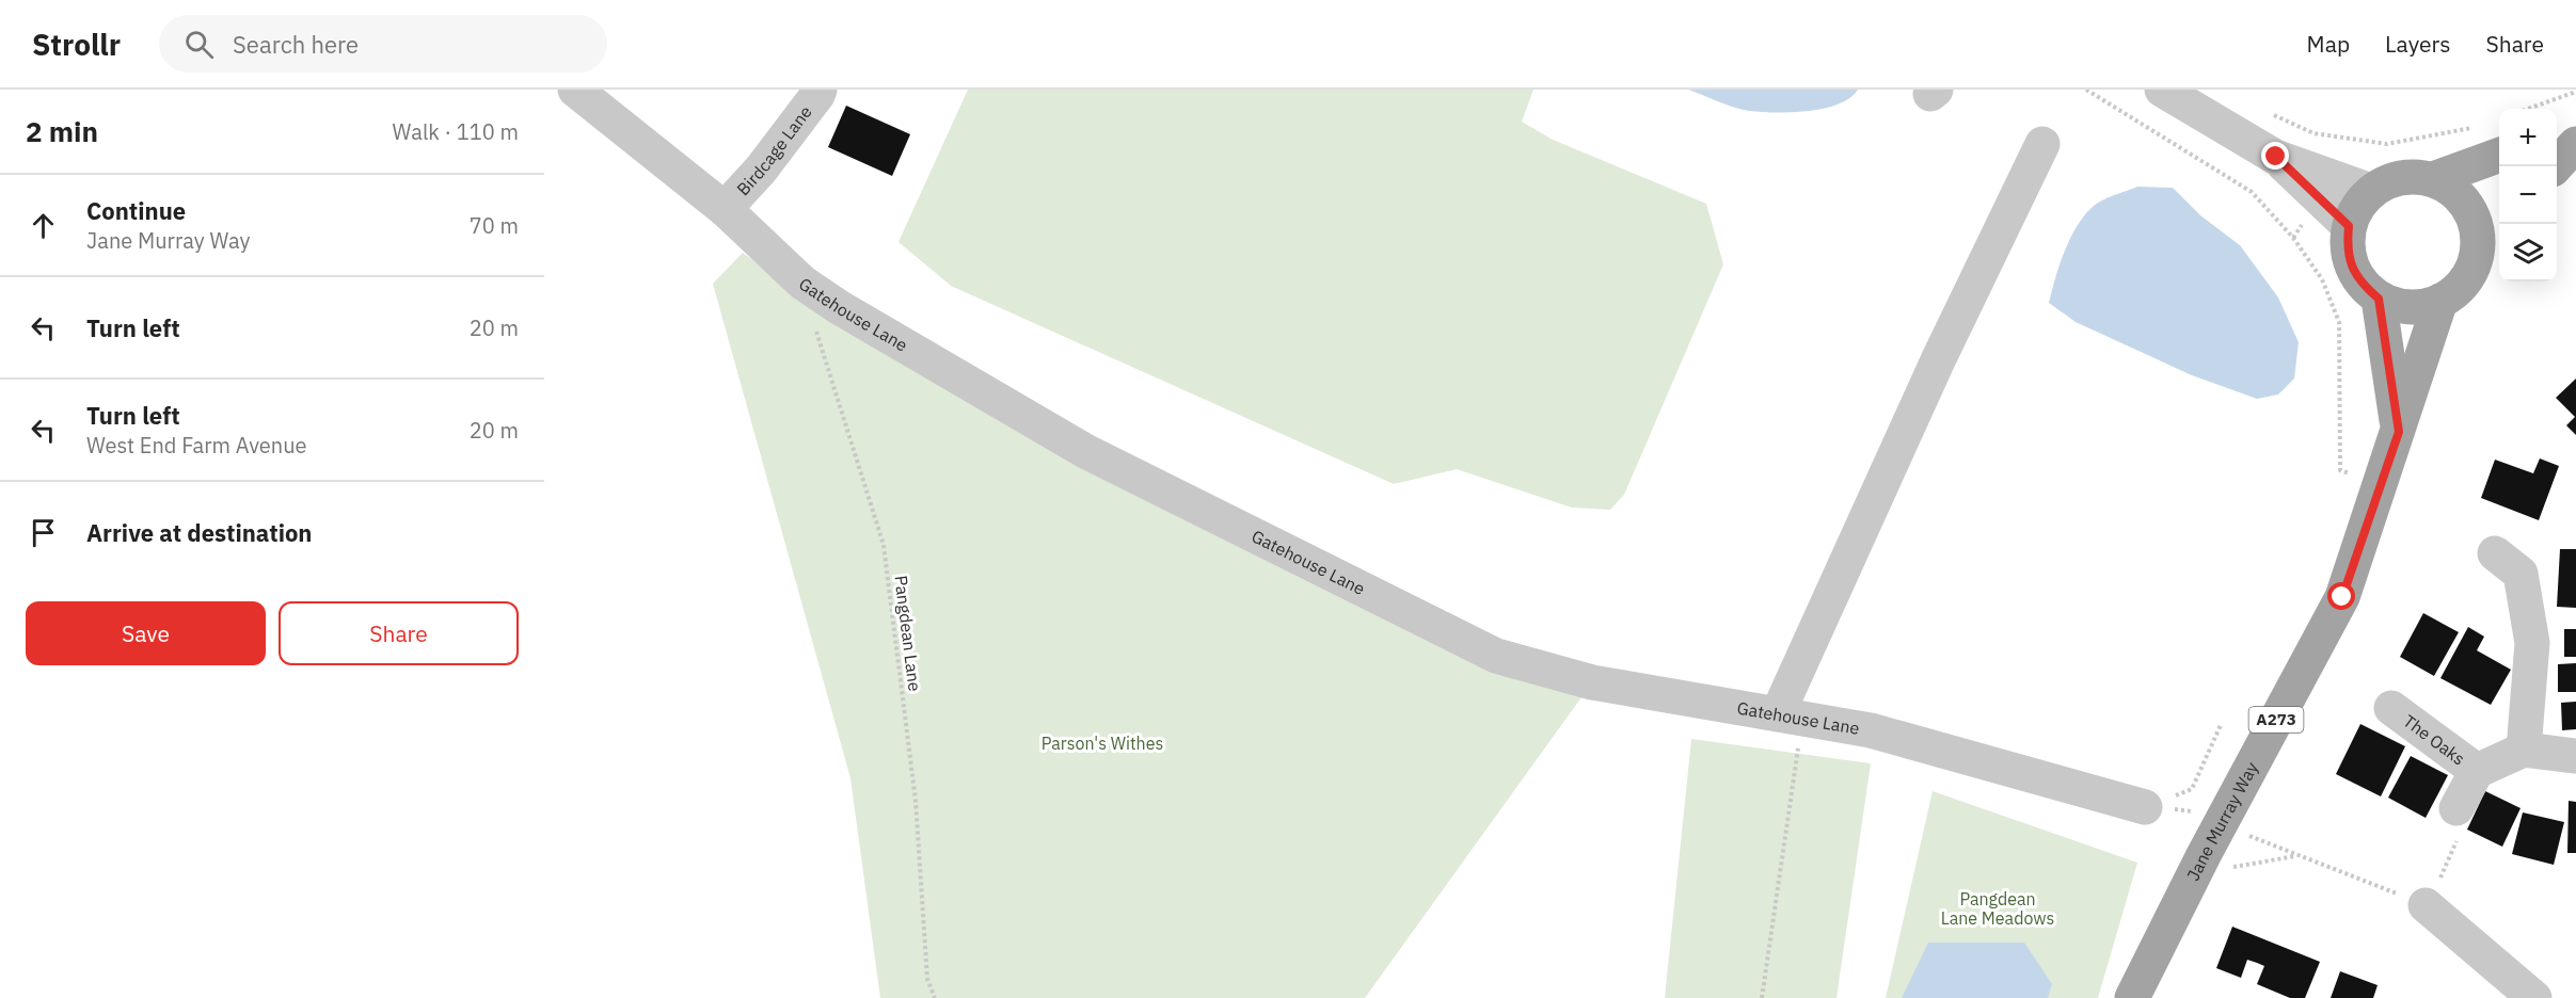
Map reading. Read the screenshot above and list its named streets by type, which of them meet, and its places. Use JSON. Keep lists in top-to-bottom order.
{
  "streets": {
    "main road": ["A273", "Jane Murray Way"],
    "street": ["Birdcage Lane", "Gatehouse Lane", "The Oaks"],
    "path": ["Pangdean Lane"]
  },
  "crossings": [
    ["Birdcage Lane", "Gatehouse Lane"],
    ["Gatehouse Lane", "Pangdean Lane"]
  ],
  "parks": ["Parson's Withes", "Pangdean Lane Meadows"],
  "page": {
    "header": "Strollr",
    "search": "Search here",
    "nav": ["Map", "Layers", "Share"],
    "heading": ["2 min", "Walk · 110 m"],
    "map_buttons": ["+", "−"],
    "list": [
      ["Continue", "Jane Murray Way", "70 m"],
      ["Turn left", "20 m"],
      ["Turn left", "West End Farm Avenue", "20 m"],
      "Arrive at destination"
    ],
    "buttons": ["Save", "Share"]
  }
}
